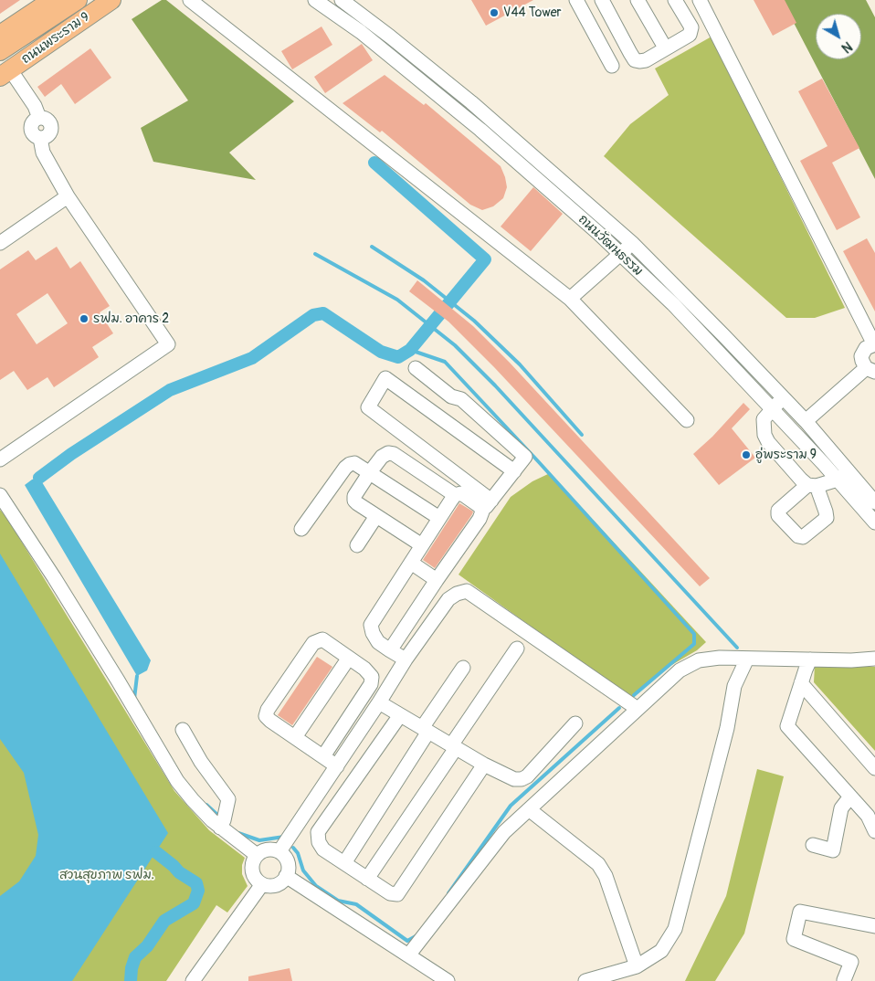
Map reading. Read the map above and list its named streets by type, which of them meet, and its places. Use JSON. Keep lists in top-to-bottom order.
{
  "streets": {
    "main road": ["ถนนพระราม 9"],
    "street": ["ถนนวัฒนธรรม"]
  },
  "parks": ["สวนสุขภาพ รฟม."],
  "places": ["V44 Tower", "รฟม. อาคาร 2", "อู่พระราม 9"],
  "north": "bottom right"
}
